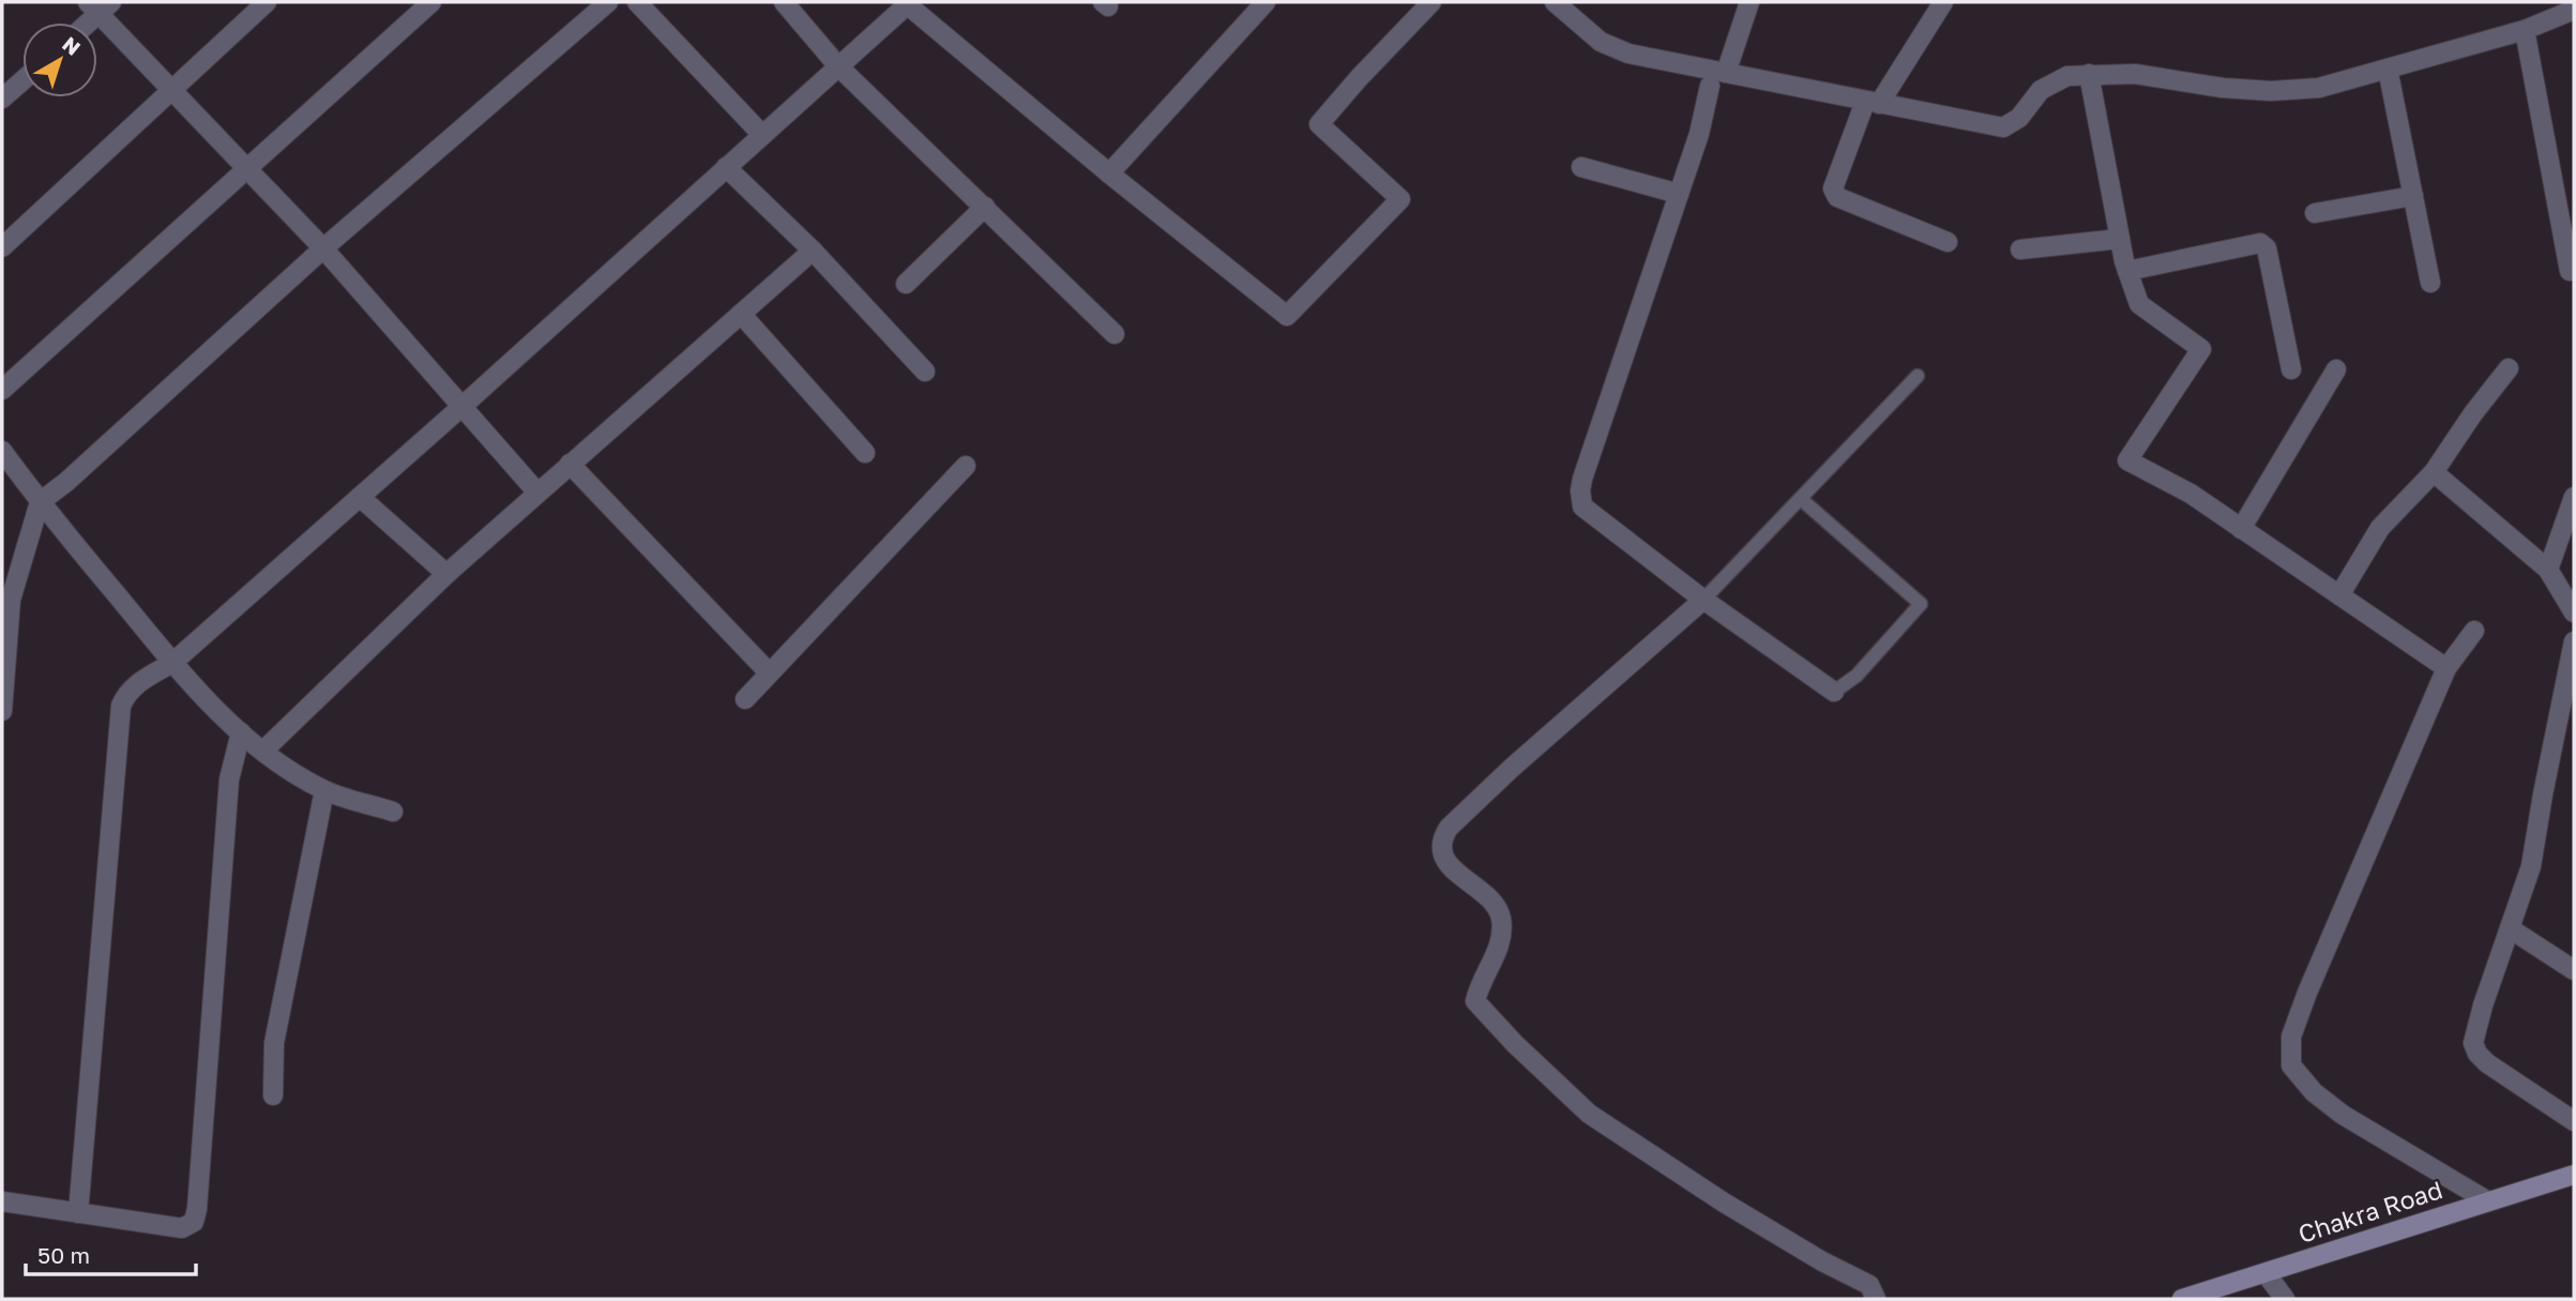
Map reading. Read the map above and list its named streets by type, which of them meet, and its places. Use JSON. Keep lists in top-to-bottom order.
{
  "streets": {
    "main road": ["Chakra Road"]
  },
  "scale_bar": "50 m",
  "north": "top right"
}
